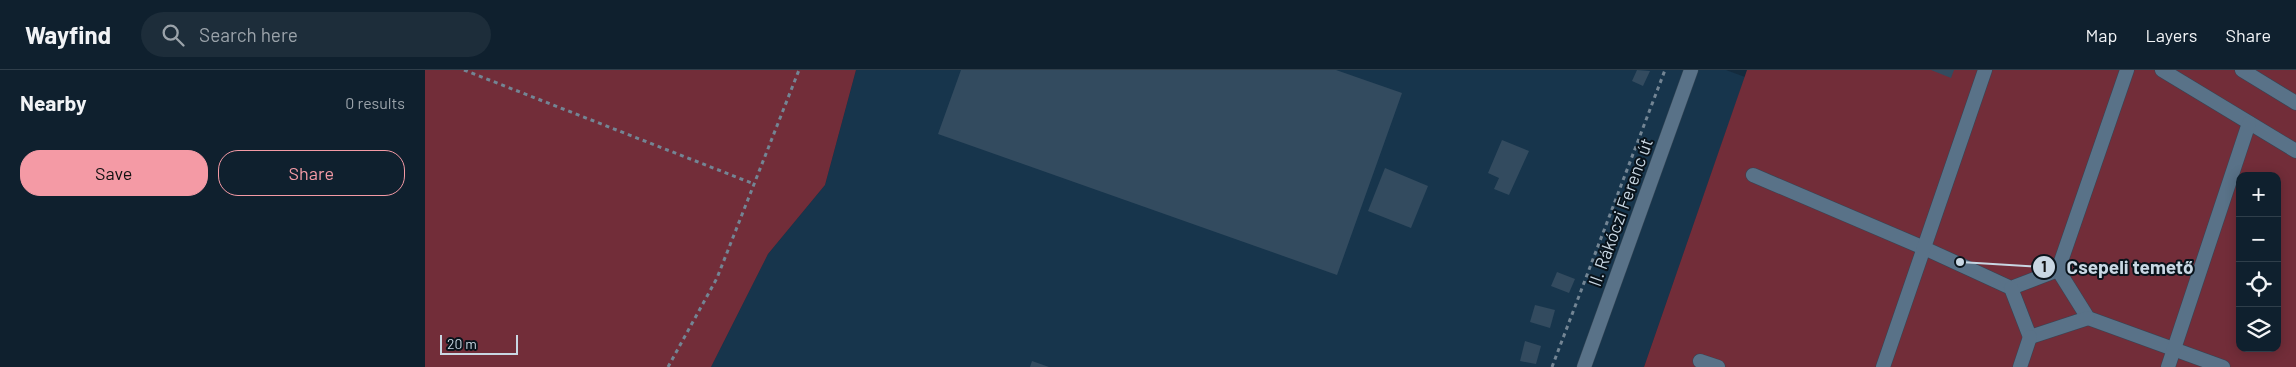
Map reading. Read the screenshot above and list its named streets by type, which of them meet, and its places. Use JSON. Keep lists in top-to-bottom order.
{
  "streets": {
    "main road": ["II. Rákóczi Ferenc út"]
  },
  "places": ["Csepeli temető"],
  "scale_bar": "20 m",
  "page": {
    "header": "Wayfind",
    "search": "Search here",
    "nav": ["Map", "Layers", "Share"],
    "heading": ["Nearby", "0 results"],
    "buttons": ["Save", "Share"],
    "map_buttons": ["+", "−"],
    "scale": "20 m"
  }
}
